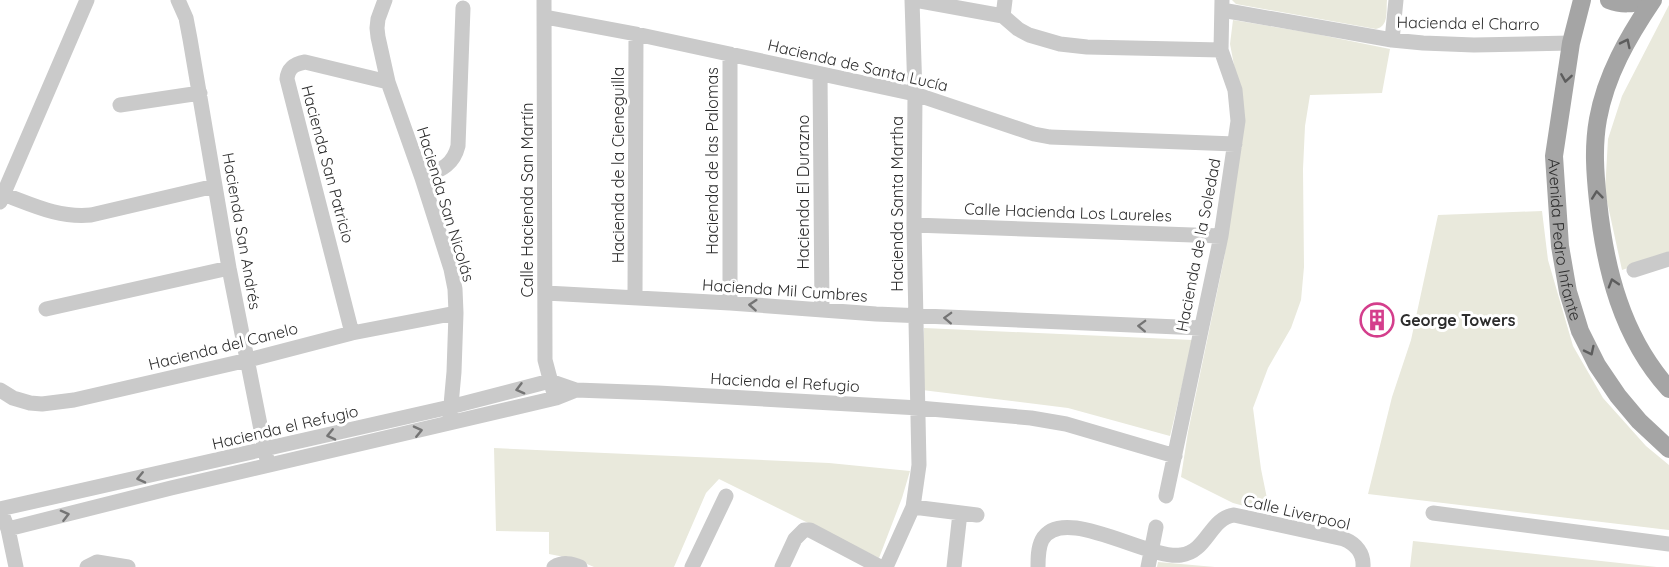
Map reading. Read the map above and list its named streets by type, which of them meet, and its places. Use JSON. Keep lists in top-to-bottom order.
{
  "streets": {
    "main road": ["Avenida Pedro Infante"],
    "street": [
      "Hacienda el Charro",
      "Hacienda de Santa Lucía",
      "Hacienda de las Palomas",
      "Hacienda San Patricio",
      "Hacienda de la Cieneguilla",
      "Hacienda El Durazno",
      "Calle Hacienda San Martín",
      "Hacienda San Nicolás",
      "Hacienda Santa Martha",
      "Calle Hacienda Los Laureles",
      "Hacienda San Andrés",
      "Hacienda de la Soledad",
      "Hacienda Mil Cumbres",
      "Hacienda del Canelo",
      "Hacienda el Refugio",
      "Calle Liverpool"
    ]
  },
  "crossings": [
    ["Hacienda el Charro", "Avenida Pedro Infante"],
    ["Hacienda el Charro", "Hacienda de la Soledad"],
    ["Hacienda de Santa Lucía", "Hacienda de las Palomas"],
    ["Hacienda de Santa Lucía", "Hacienda de la Cieneguilla"],
    ["Hacienda de Santa Lucía", "Hacienda El Durazno"],
    ["Hacienda de Santa Lucía", "Calle Hacienda San Martín"],
    ["Hacienda de Santa Lucía", "Hacienda Santa Martha"],
    ["Hacienda de Santa Lucía", "Hacienda de la Soledad"],
    ["Hacienda de las Palomas", "Hacienda Mil Cumbres"],
    ["Hacienda San Patricio", "Hacienda San Nicolás"],
    ["Hacienda San Patricio", "Hacienda del Canelo"],
    ["Hacienda de la Cieneguilla", "Hacienda Mil Cumbres"],
    ["Hacienda El Durazno", "Hacienda Mil Cumbres"],
    ["Calle Hacienda San Martín", "Hacienda Mil Cumbres"],
    ["Calle Hacienda San Martín", "Hacienda el Refugio"],
    ["Hacienda San Nicolás", "Hacienda del Canelo"],
    ["Hacienda San Nicolás", "Hacienda el Refugio"],
    ["Hacienda Santa Martha", "Calle Hacienda Los Laureles"],
    ["Hacienda Santa Martha", "Hacienda Mil Cumbres"],
    ["Hacienda Santa Martha", "Hacienda el Refugio"],
    ["Calle Hacienda Los Laureles", "Hacienda de la Soledad"],
    ["Hacienda San Andrés", "Hacienda del Canelo"],
    ["Hacienda San Andrés", "Hacienda el Refugio"],
    ["Hacienda de la Soledad", "Hacienda Mil Cumbres"]
  ],
  "places": {
    "building": ["George Towers"]
  }
}
